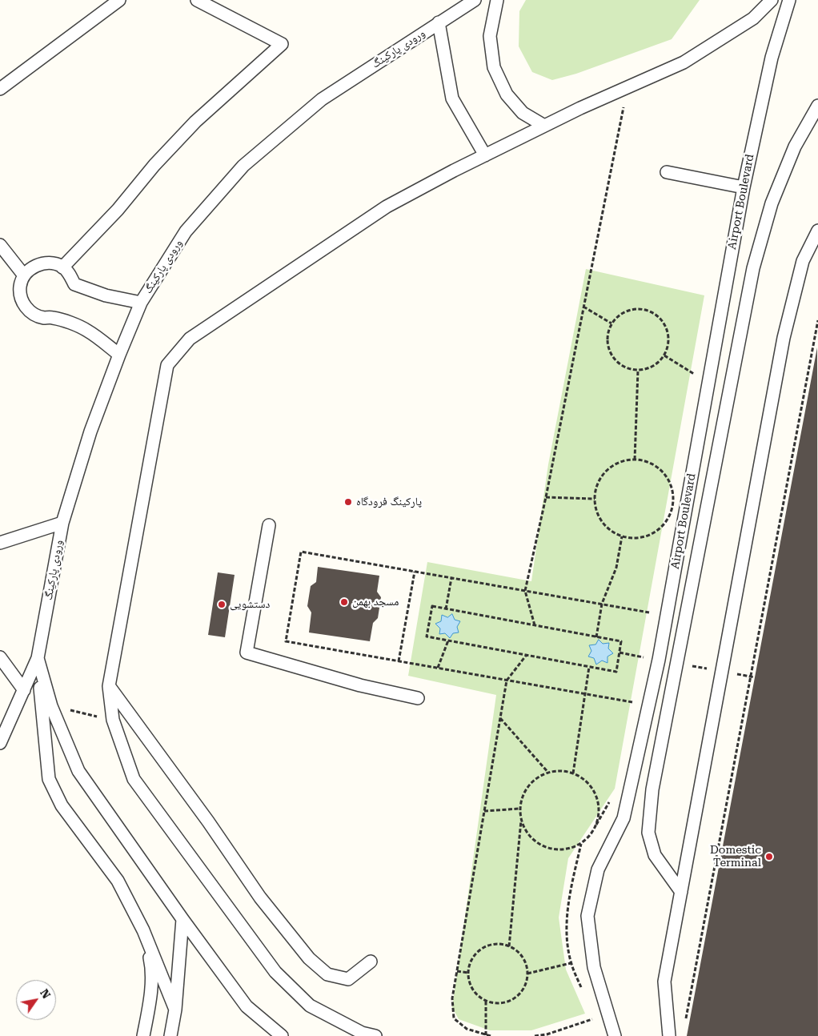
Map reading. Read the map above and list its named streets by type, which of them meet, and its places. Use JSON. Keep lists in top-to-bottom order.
{
  "streets": {
    "lane": ["ورودی پارکینگ", "Airport Boulevard"]
  },
  "places": [
    "پارکینگ فرودگاه",
    "مسجد بهمن",
    "دستشویی",
    "Domestic Terminal"
  ],
  "north": "top right"
}
